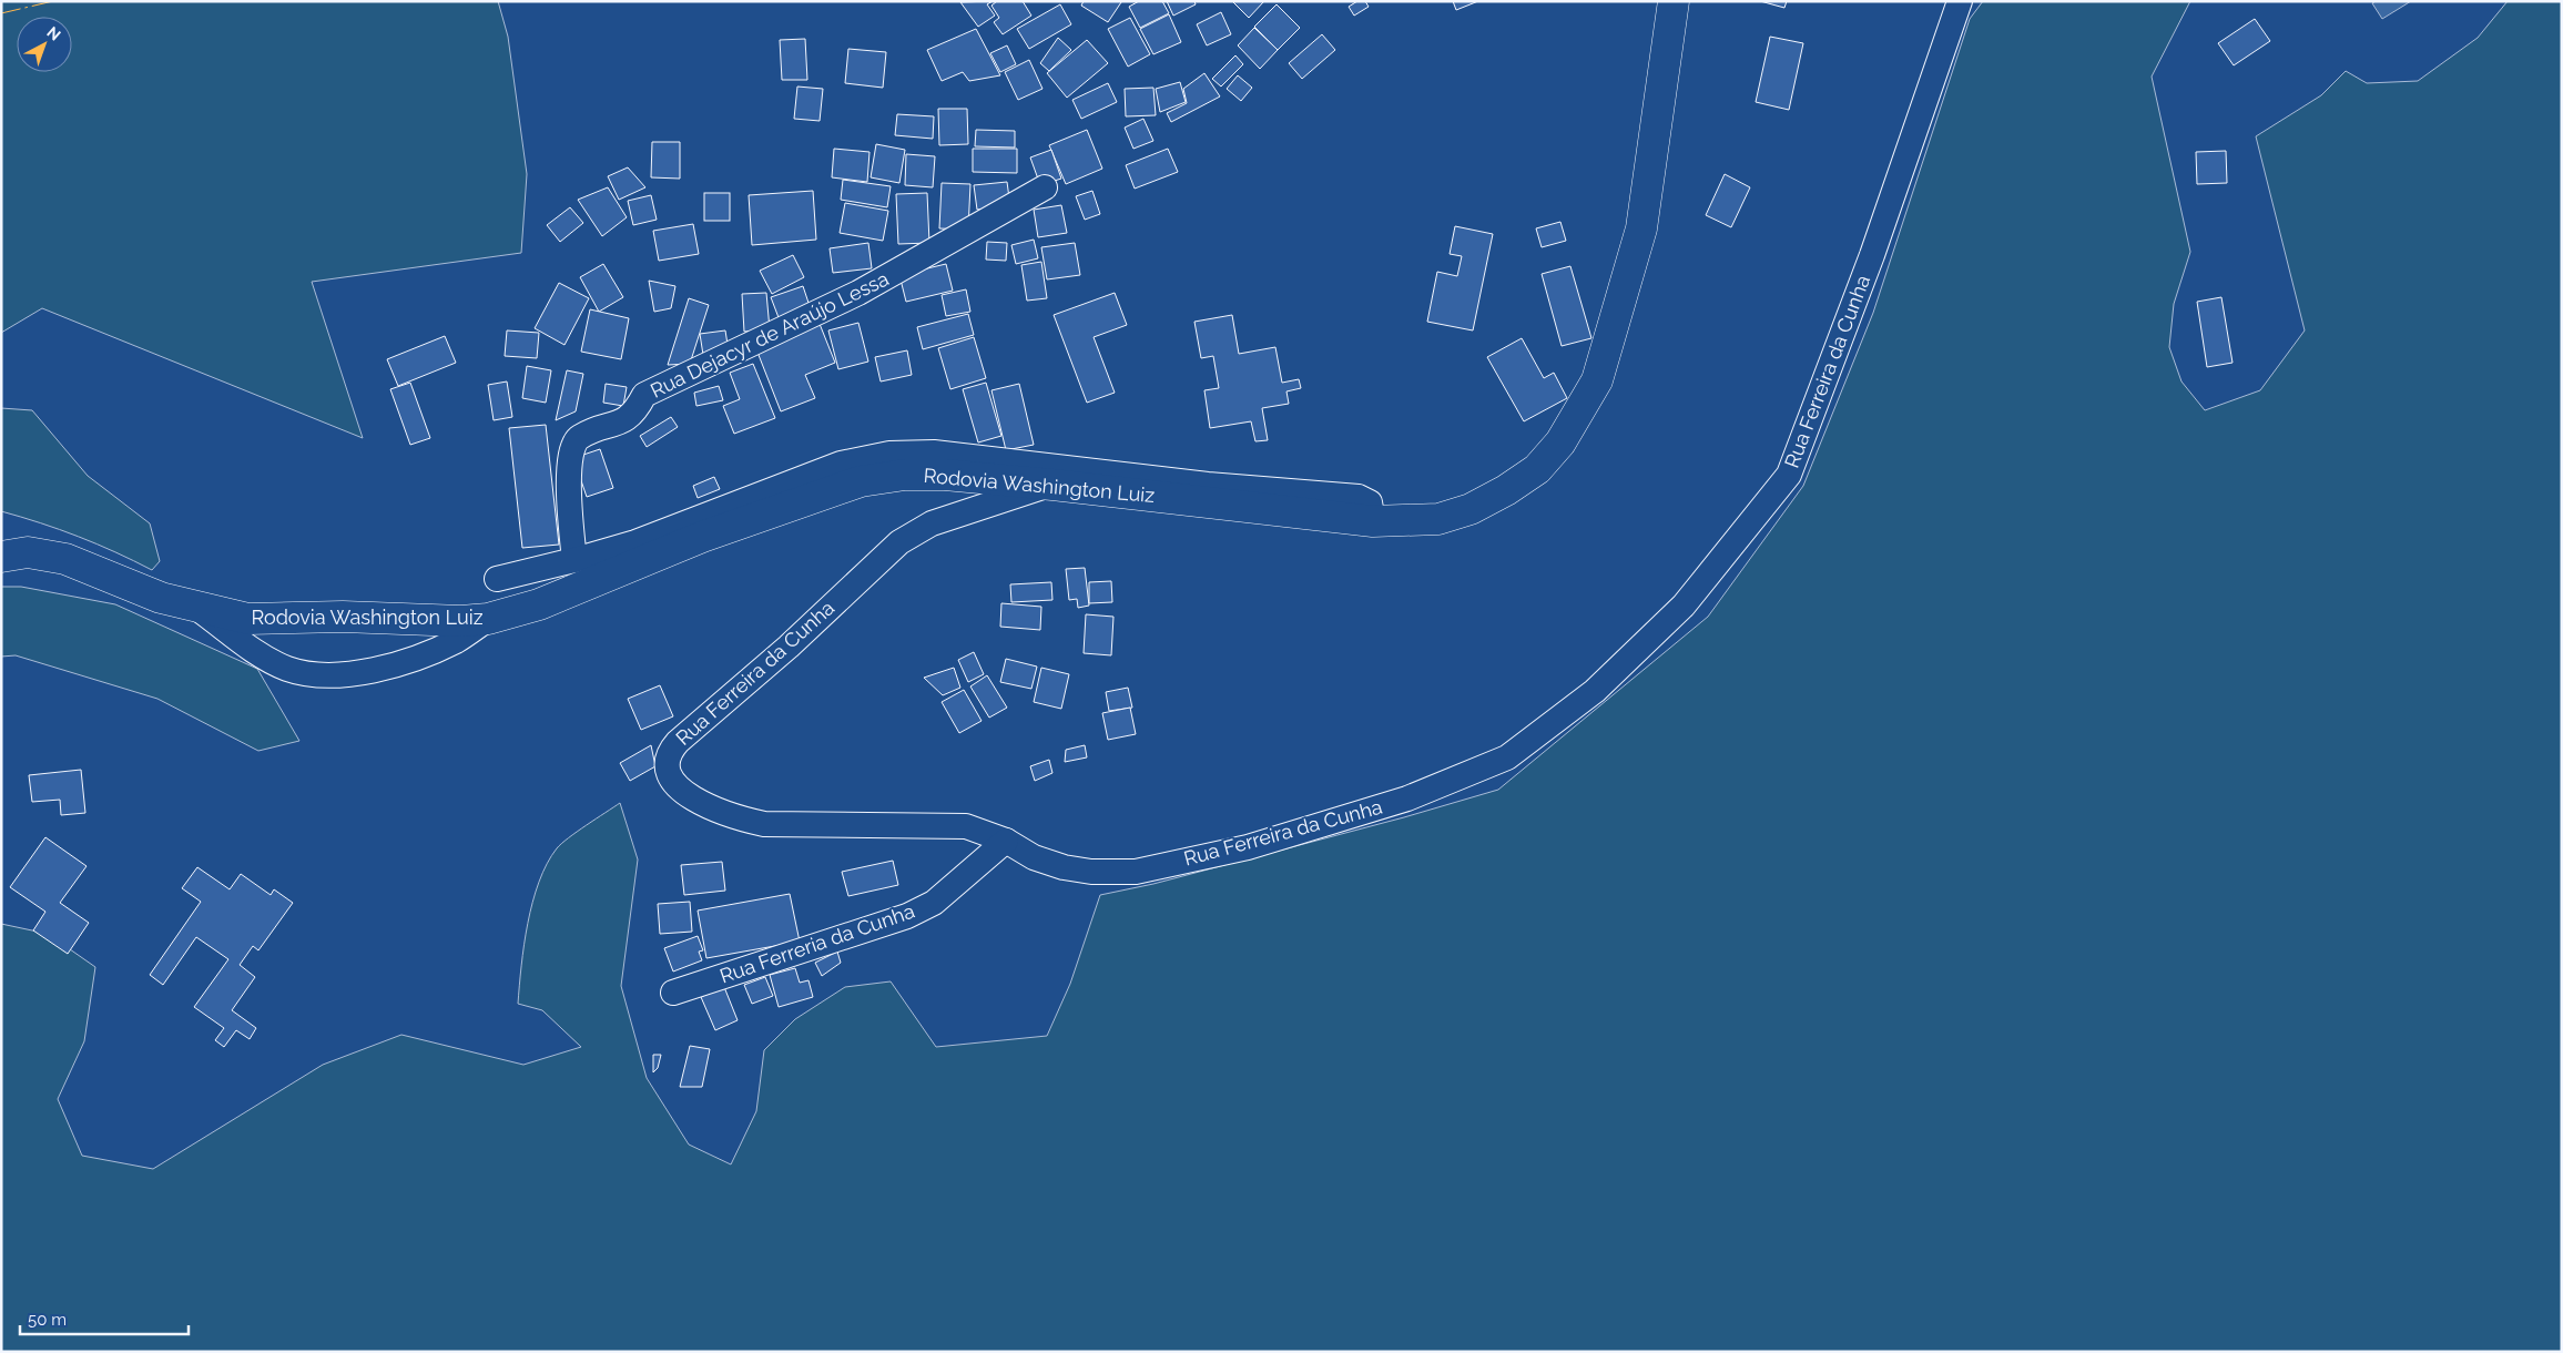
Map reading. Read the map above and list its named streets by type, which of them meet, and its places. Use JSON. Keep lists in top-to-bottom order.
{
  "streets": {
    "highway": ["Rodovia Washington Luiz"],
    "street": ["Rua Dejacyr de Araújo Lessa", "Rua Ferreira da Cunha", "Rua Ferreria da Cunha"]
  },
  "crossings": [
    ["Rua Ferreira da Cunha", "Rodovia Washington Luiz"],
    ["Rua Ferreira da Cunha", "Rua Ferreria da Cunha"]
  ],
  "scale_bar": "50 m",
  "north": "top right"
}
